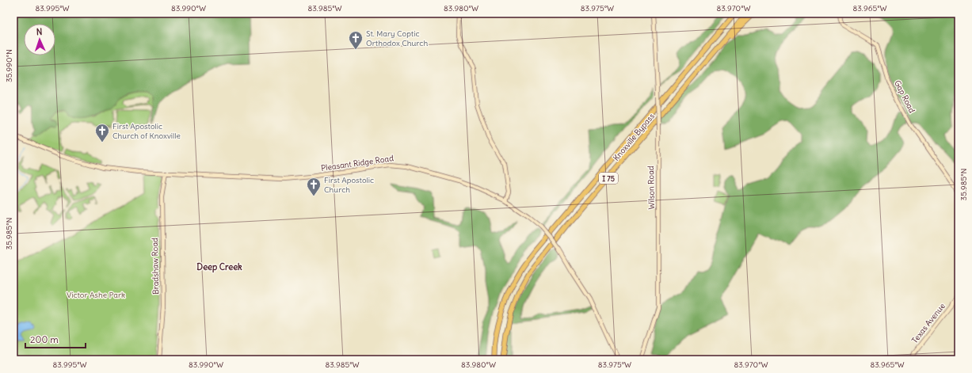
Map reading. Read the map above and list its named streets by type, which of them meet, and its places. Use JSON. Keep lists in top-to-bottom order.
{
  "streets": {
    "highway": ["Knoxville Bypass", "I 75"],
    "street": [
      "Gap Road",
      "Pleasant Ridge Road",
      "Wilson Road",
      "Bradshaw Road",
      "Texas Avenue"
    ]
  },
  "crossings": [
    ["Pleasant Ridge Road", "Bradshaw Road"]
  ],
  "districts": ["Deep Creek"],
  "parks": ["Victor Ashe Park"],
  "places": {
    "church": ["St. Mary Coptic Orthodox Church", "First Apostolic Church of Knoxville", "First Apostolic Church"]
  },
  "scale_bar": "200 m",
  "north": "top",
  "coordinates": [
    "83.995°W",
    "83.990°W",
    "83.985°W",
    "83.980°W",
    "83.975°W",
    "83.970°W",
    "83.965°W",
    "35.990°N",
    "35.985°N"
  ]
}
